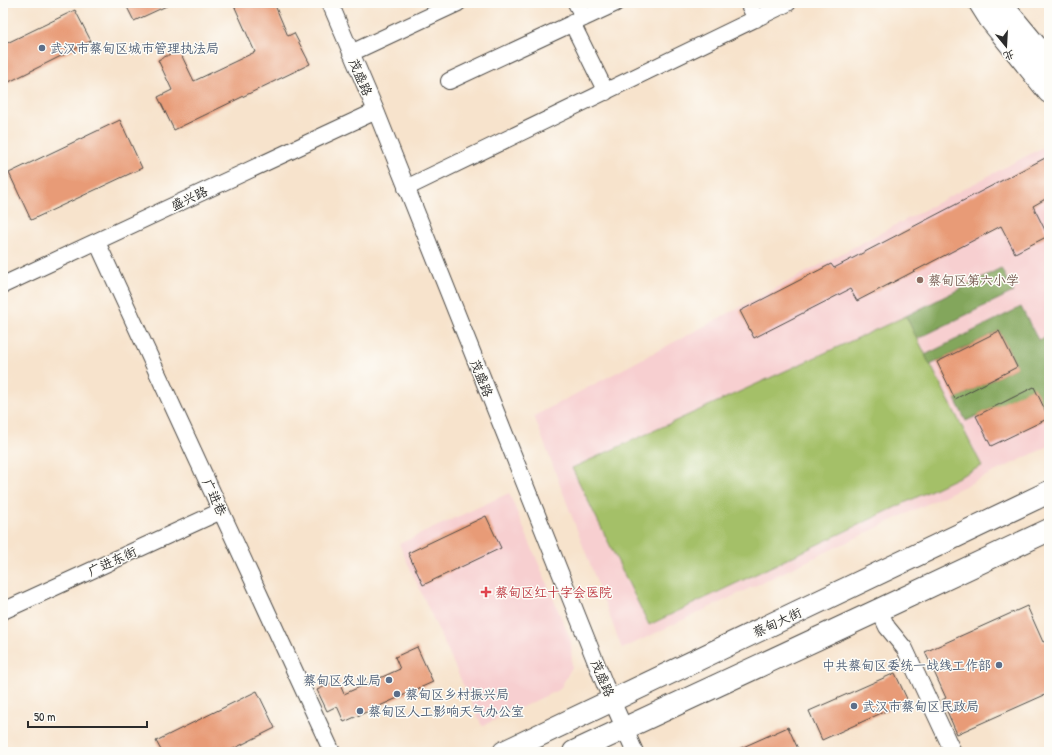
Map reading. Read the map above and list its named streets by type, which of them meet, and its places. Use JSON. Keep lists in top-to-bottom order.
{
  "streets": {
    "main road": ["蔡甸大街"],
    "street": [
      "茂盛路",
      "盛兴路",
      "广进巷",
      "广进东街"
    ]
  },
  "crossings": [
    ["茂盛路", "盛兴路"],
    ["茂盛路", "蔡甸大街"],
    ["盛兴路", "广进巷"],
    ["广进巷", "广进东街"]
  ],
  "places": {
    "other": [
      "武汉市蔡甸区城市管理执法局",
      "蔡甸区第六小学",
      "中共蔡甸区委统一战线工作部",
      "蔡甸区农业局",
      "蔡甸区乡村振兴局",
      "武汉市蔡甸区民政局",
      "蔡甸区人工影响天气办公室"
    ],
    "health": ["蔡甸区红十字会医院"]
  },
  "scale_bar": "50 m",
  "north": "bottom"
}
